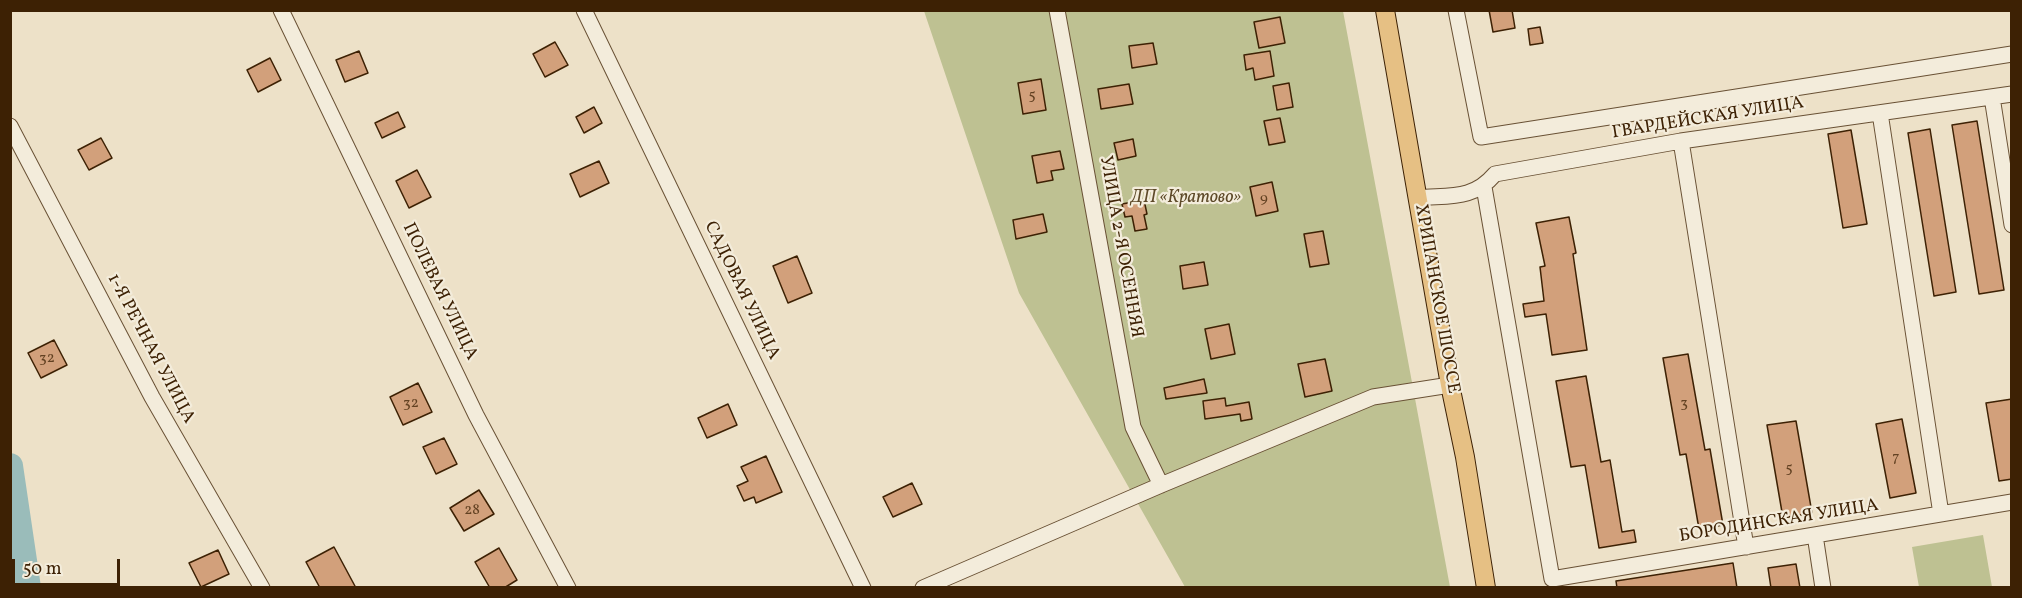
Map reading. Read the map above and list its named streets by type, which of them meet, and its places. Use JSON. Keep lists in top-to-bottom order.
{
  "streets": {
    "main road": ["ХРИПАНСКОЕ ШОССЕ"],
    "street": [
      "ГВАРДЕЙСКАЯ УЛИЦА",
      "УЛИЦА 2-Я ОСЕННЯЯ",
      "САДОВАЯ УЛИЦА",
      "ПОЛЕВАЯ УЛИЦА",
      "1-Я РЕЧНАЯ УЛИЦА",
      "БОРОДИНСКАЯ УЛИЦА"
    ]
  },
  "crossings": [
    ["ГВАРДЕЙСКАЯ УЛИЦА", "ХРИПАНСКОЕ ШОССЕ"],
    ["ГВАРДЕЙСКАЯ УЛИЦА", "БОРОДИНСКАЯ УЛИЦА"]
  ],
  "parks": ["ДП «Кратово»"],
  "house_numbers": [
    "5",
    "9",
    "32",
    "32",
    "3",
    "7",
    "5",
    "28"
  ],
  "scale_bar": "50 m"
}
